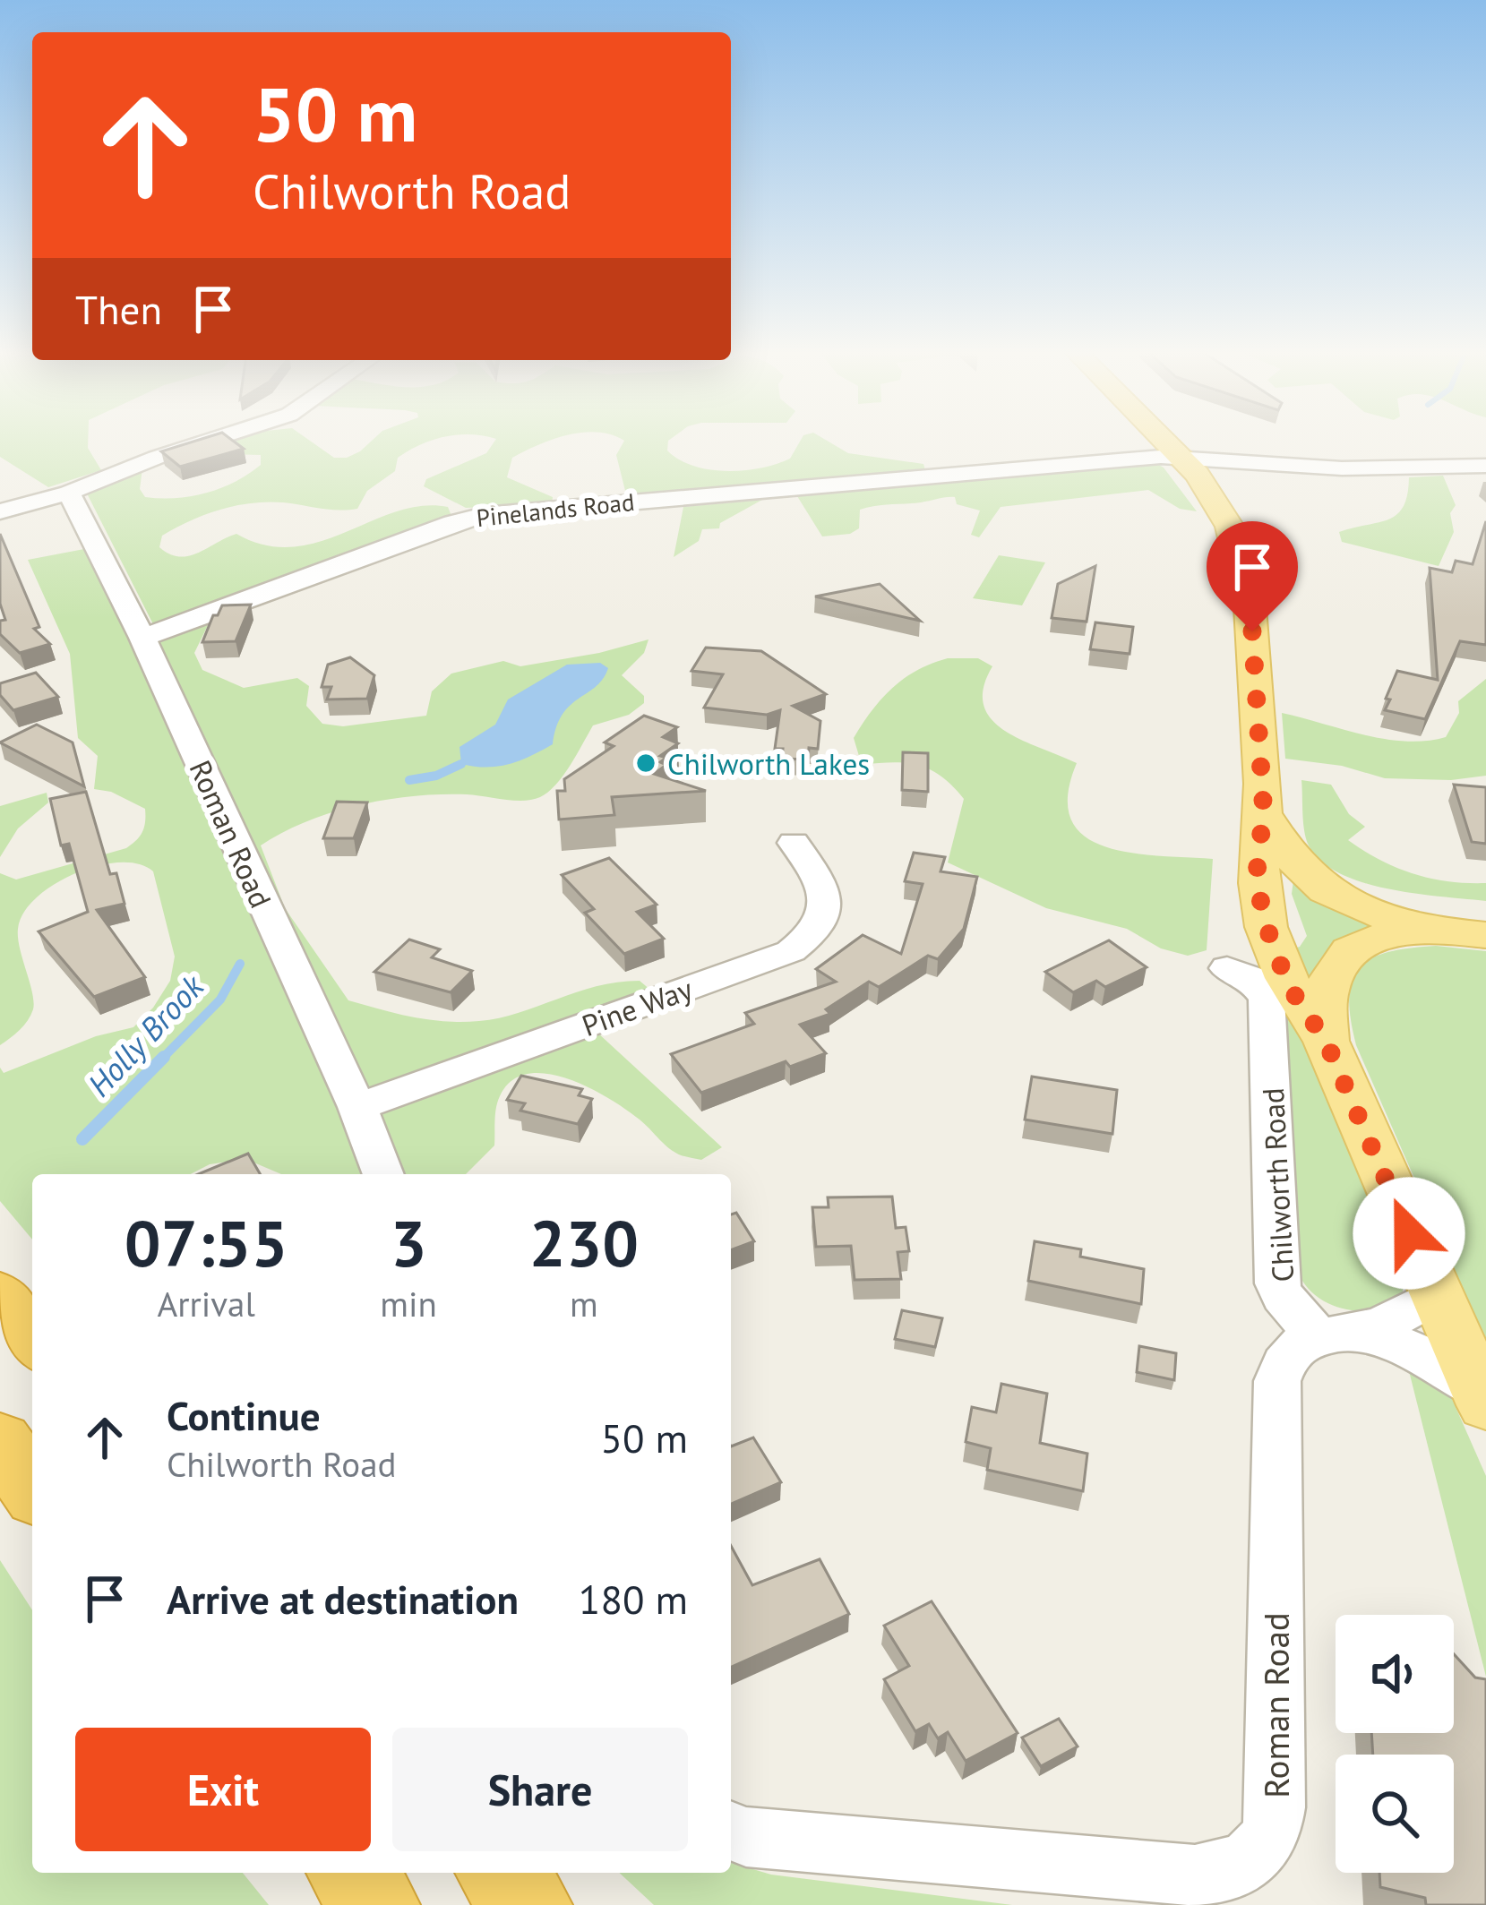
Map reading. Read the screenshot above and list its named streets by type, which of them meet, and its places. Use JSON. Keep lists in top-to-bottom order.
{
  "streets": {
    "street": [
      "Pinelands Road",
      "Roman Road",
      "Pine Way",
      "Chilworth Road"
    ]
  },
  "crossings": [
    ["Pinelands Road", "Roman Road"],
    ["Roman Road", "Pine Way"],
    ["Roman Road", "Chilworth Road"]
  ],
  "water": ["Holly Brook"],
  "places": ["Chilworth Lakes"],
  "page": {
    "turn": ["50 m", "Chilworth Road"],
    "then": "Then",
    "eta": [
      "07:55",
      "Arrival",
      "3",
      "min",
      "230",
      "m"
    ],
    "list": [
      {
        "name": "Continue",
        "note": "Chilworth Road",
        "value": "50 m"
      },
      {
        "name": "Arrive at destination",
        "value": "180 m"
      }
    ],
    "buttons": ["Exit", "Share"]
  }
}
